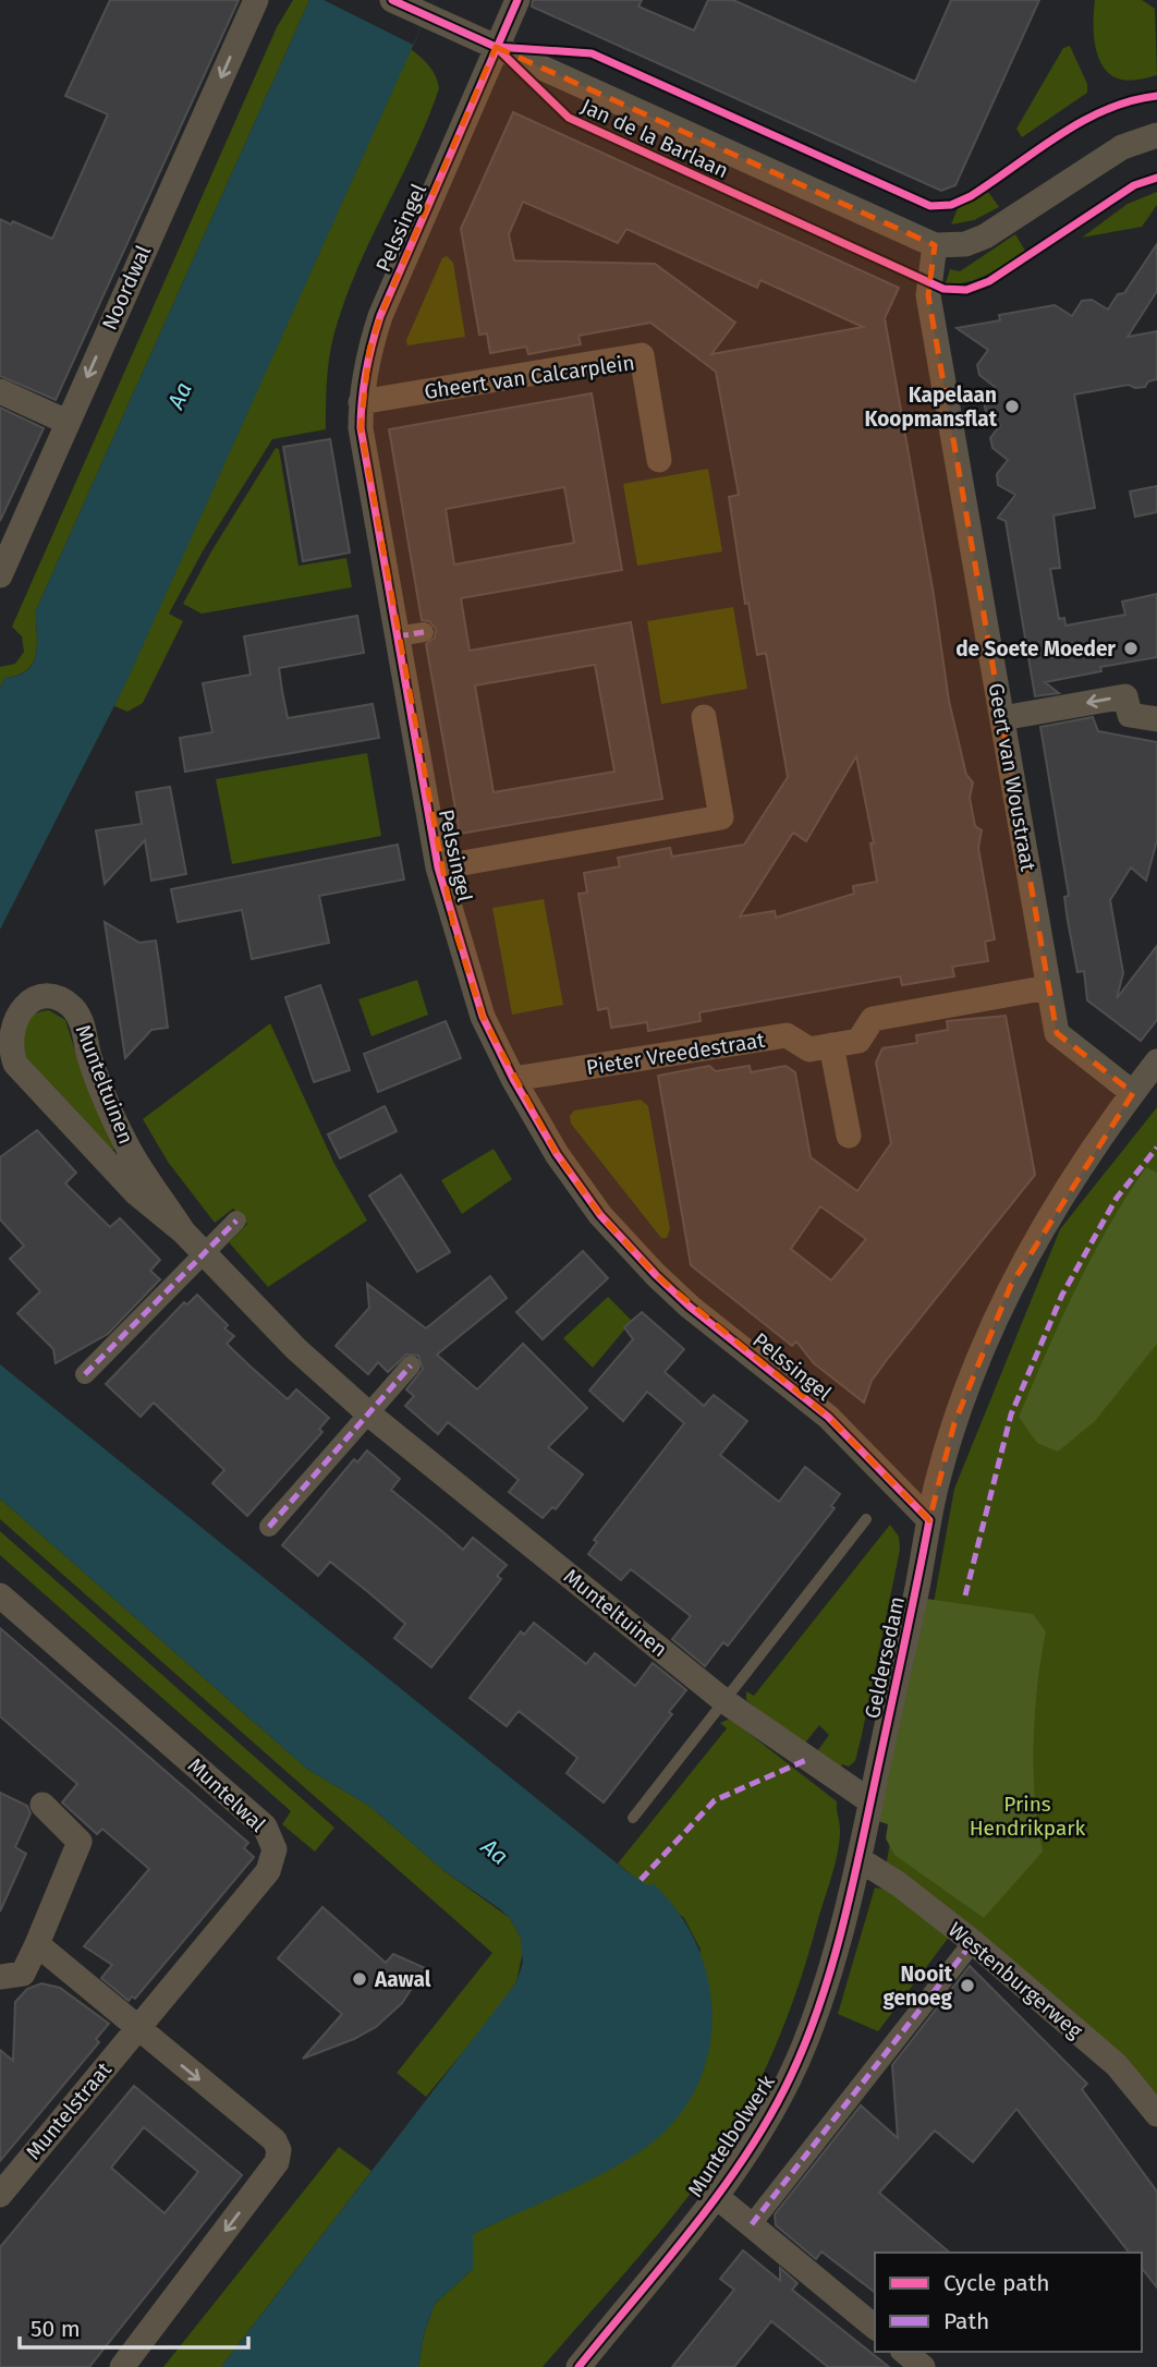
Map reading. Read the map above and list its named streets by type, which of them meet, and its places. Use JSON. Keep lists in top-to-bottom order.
{
  "streets": {
    "street": [
      "Jan de la Barlaan",
      "Pelssingel",
      "Noordwal",
      "Gheert van Calcarplein",
      "Geert van Woustraat",
      "Pieter Vreedestraat",
      "Munteltuinen",
      "Geldersedam",
      "Muntelwal",
      "Westenburgerweg",
      "Muntelstraat",
      "Muntelbolwerk"
    ]
  },
  "crossings": [
    ["Jan de la Barlaan", "Pelssingel"],
    ["Jan de la Barlaan", "Geert van Woustraat"],
    ["Pelssingel", "Gheert van Calcarplein"],
    ["Pelssingel", "Pieter Vreedestraat"],
    ["Pelssingel", "Geldersedam"],
    ["Geert van Woustraat", "Pieter Vreedestraat"],
    ["Geert van Woustraat", "Geldersedam"],
    ["Munteltuinen", "Geldersedam"],
    ["Munteltuinen", "Muntelbolwerk"],
    ["Geldersedam", "Muntelbolwerk"],
    ["Muntelwal", "Muntelstraat"],
    ["Westenburgerweg", "Muntelbolwerk"]
  ],
  "one_way": ["Noordwal"],
  "water": ["Aa"],
  "parks": ["Prins Hendrikpark"],
  "places": [
    "Kapelaan Koopmansflat",
    "de Soete Moeder",
    "Aawal",
    "Nooit genoeg"
  ],
  "legend": ["Cycle path", "Path"],
  "scale_bar": "50 m"
}
